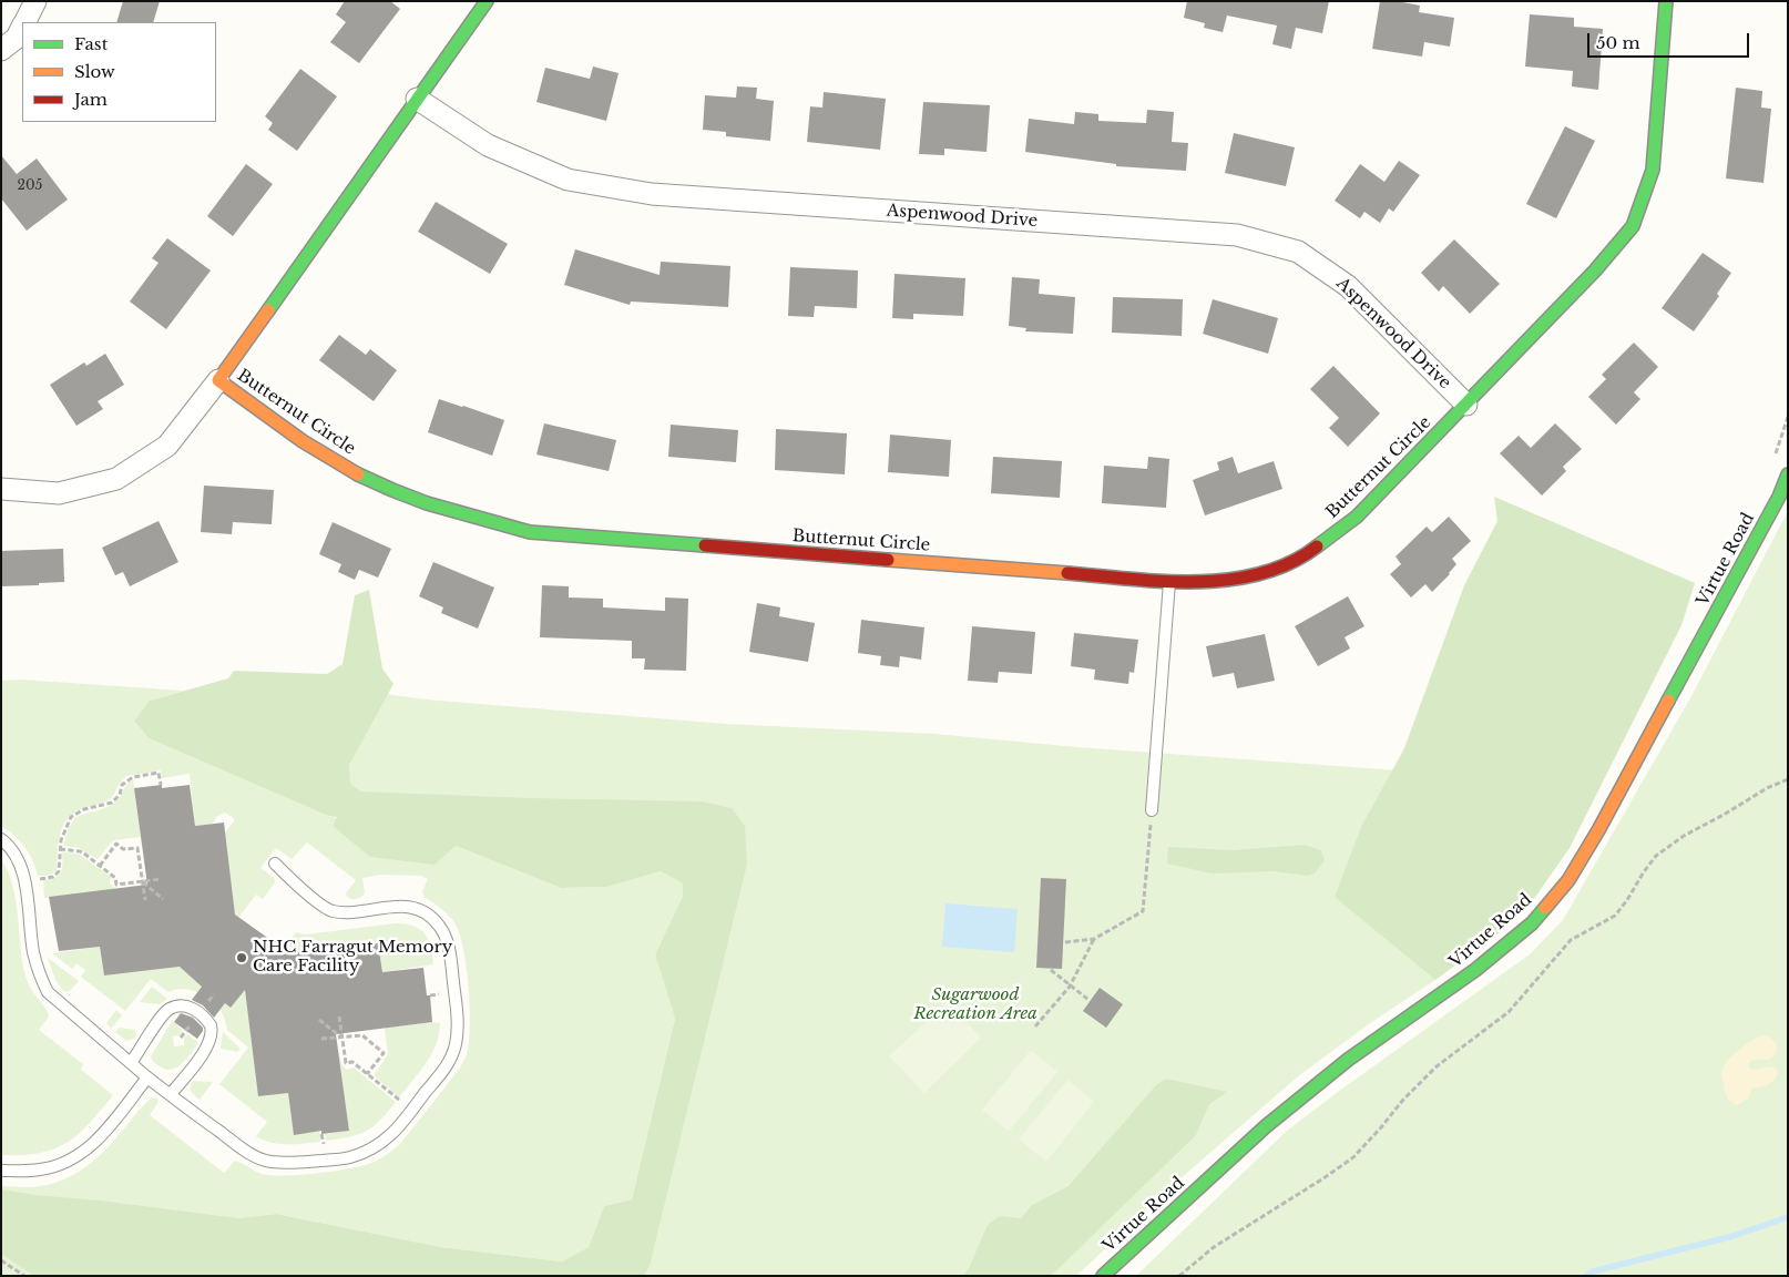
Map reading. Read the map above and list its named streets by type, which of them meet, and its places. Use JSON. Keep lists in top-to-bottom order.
{
  "streets": {
    "street": ["Aspenwood Drive", "Butternut Circle", "Virtue Road"]
  },
  "crossings": [
    ["Aspenwood Drive", "Butternut Circle"]
  ],
  "parks": ["Sugarwood Recreation Area"],
  "places": ["NHC Farragut Memory Care Facility"],
  "house_numbers": ["205"],
  "legend": ["Fast", "Slow", "Jam"],
  "scale_bar": "50 m"
}
